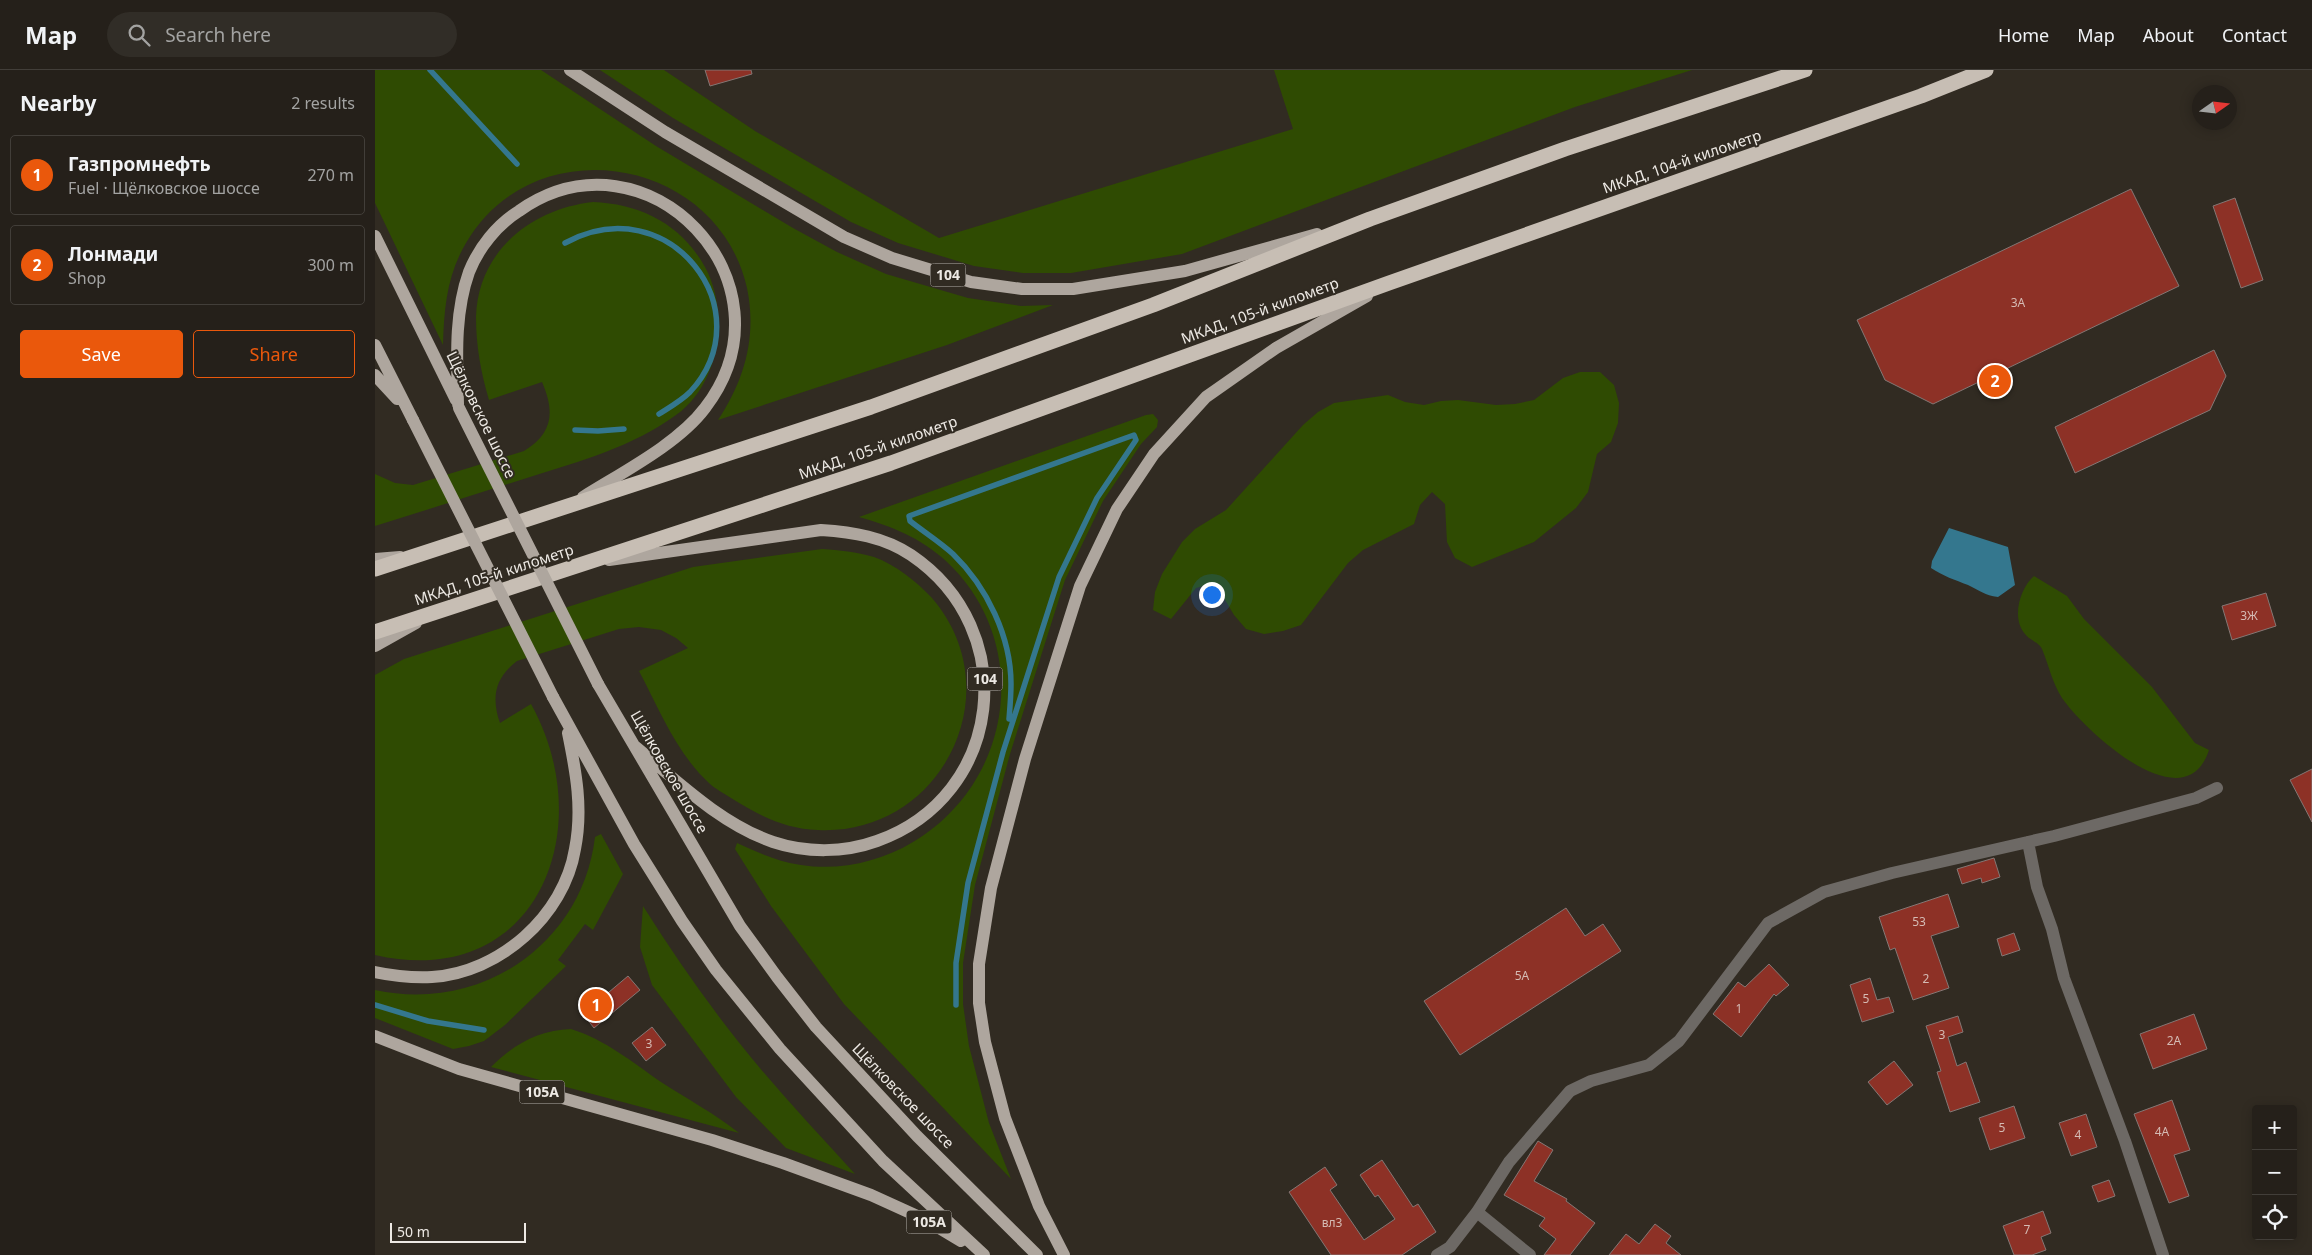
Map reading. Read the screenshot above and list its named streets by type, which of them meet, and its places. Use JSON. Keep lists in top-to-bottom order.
{
  "streets": {
    "highway": ["МКАД, 104-й километр", "МКАД, 105-й километр"],
    "main road": ["104", "Щёлковское шоссе", "105A"]
  },
  "crossings": [
    ["МКАД, 104-й километр", "МКАД, 105-й километр"],
    ["104", "МКАД, 105-й километр"],
    ["104", "Щёлковское шоссе"]
  ],
  "house_numbers": [
    "3A",
    "3Ж",
    "53",
    "5A",
    "2",
    "5",
    "1",
    "3",
    "2А",
    "3",
    "5",
    "4А",
    "4",
    "вл3",
    "7"
  ],
  "scale_bar": "50 m",
  "north": "right",
  "page": {
    "header": "Map",
    "search": "Search here",
    "nav": [
      "Home",
      "Map",
      "About",
      "Contact"
    ],
    "heading": ["Nearby", "2 results"],
    "list": [
      {
        "mark": "1",
        "name": "Газпромнефть",
        "note": "Fuel · Щёлковское шоссе",
        "value": "270 m"
      },
      {
        "mark": "2",
        "name": "Лонмади",
        "note": "Shop",
        "value": "300 m"
      }
    ],
    "buttons": ["Save", "Share"],
    "pins": ["2", "1"],
    "map_buttons": ["+", "−"],
    "scale": "50 m"
  }
}
